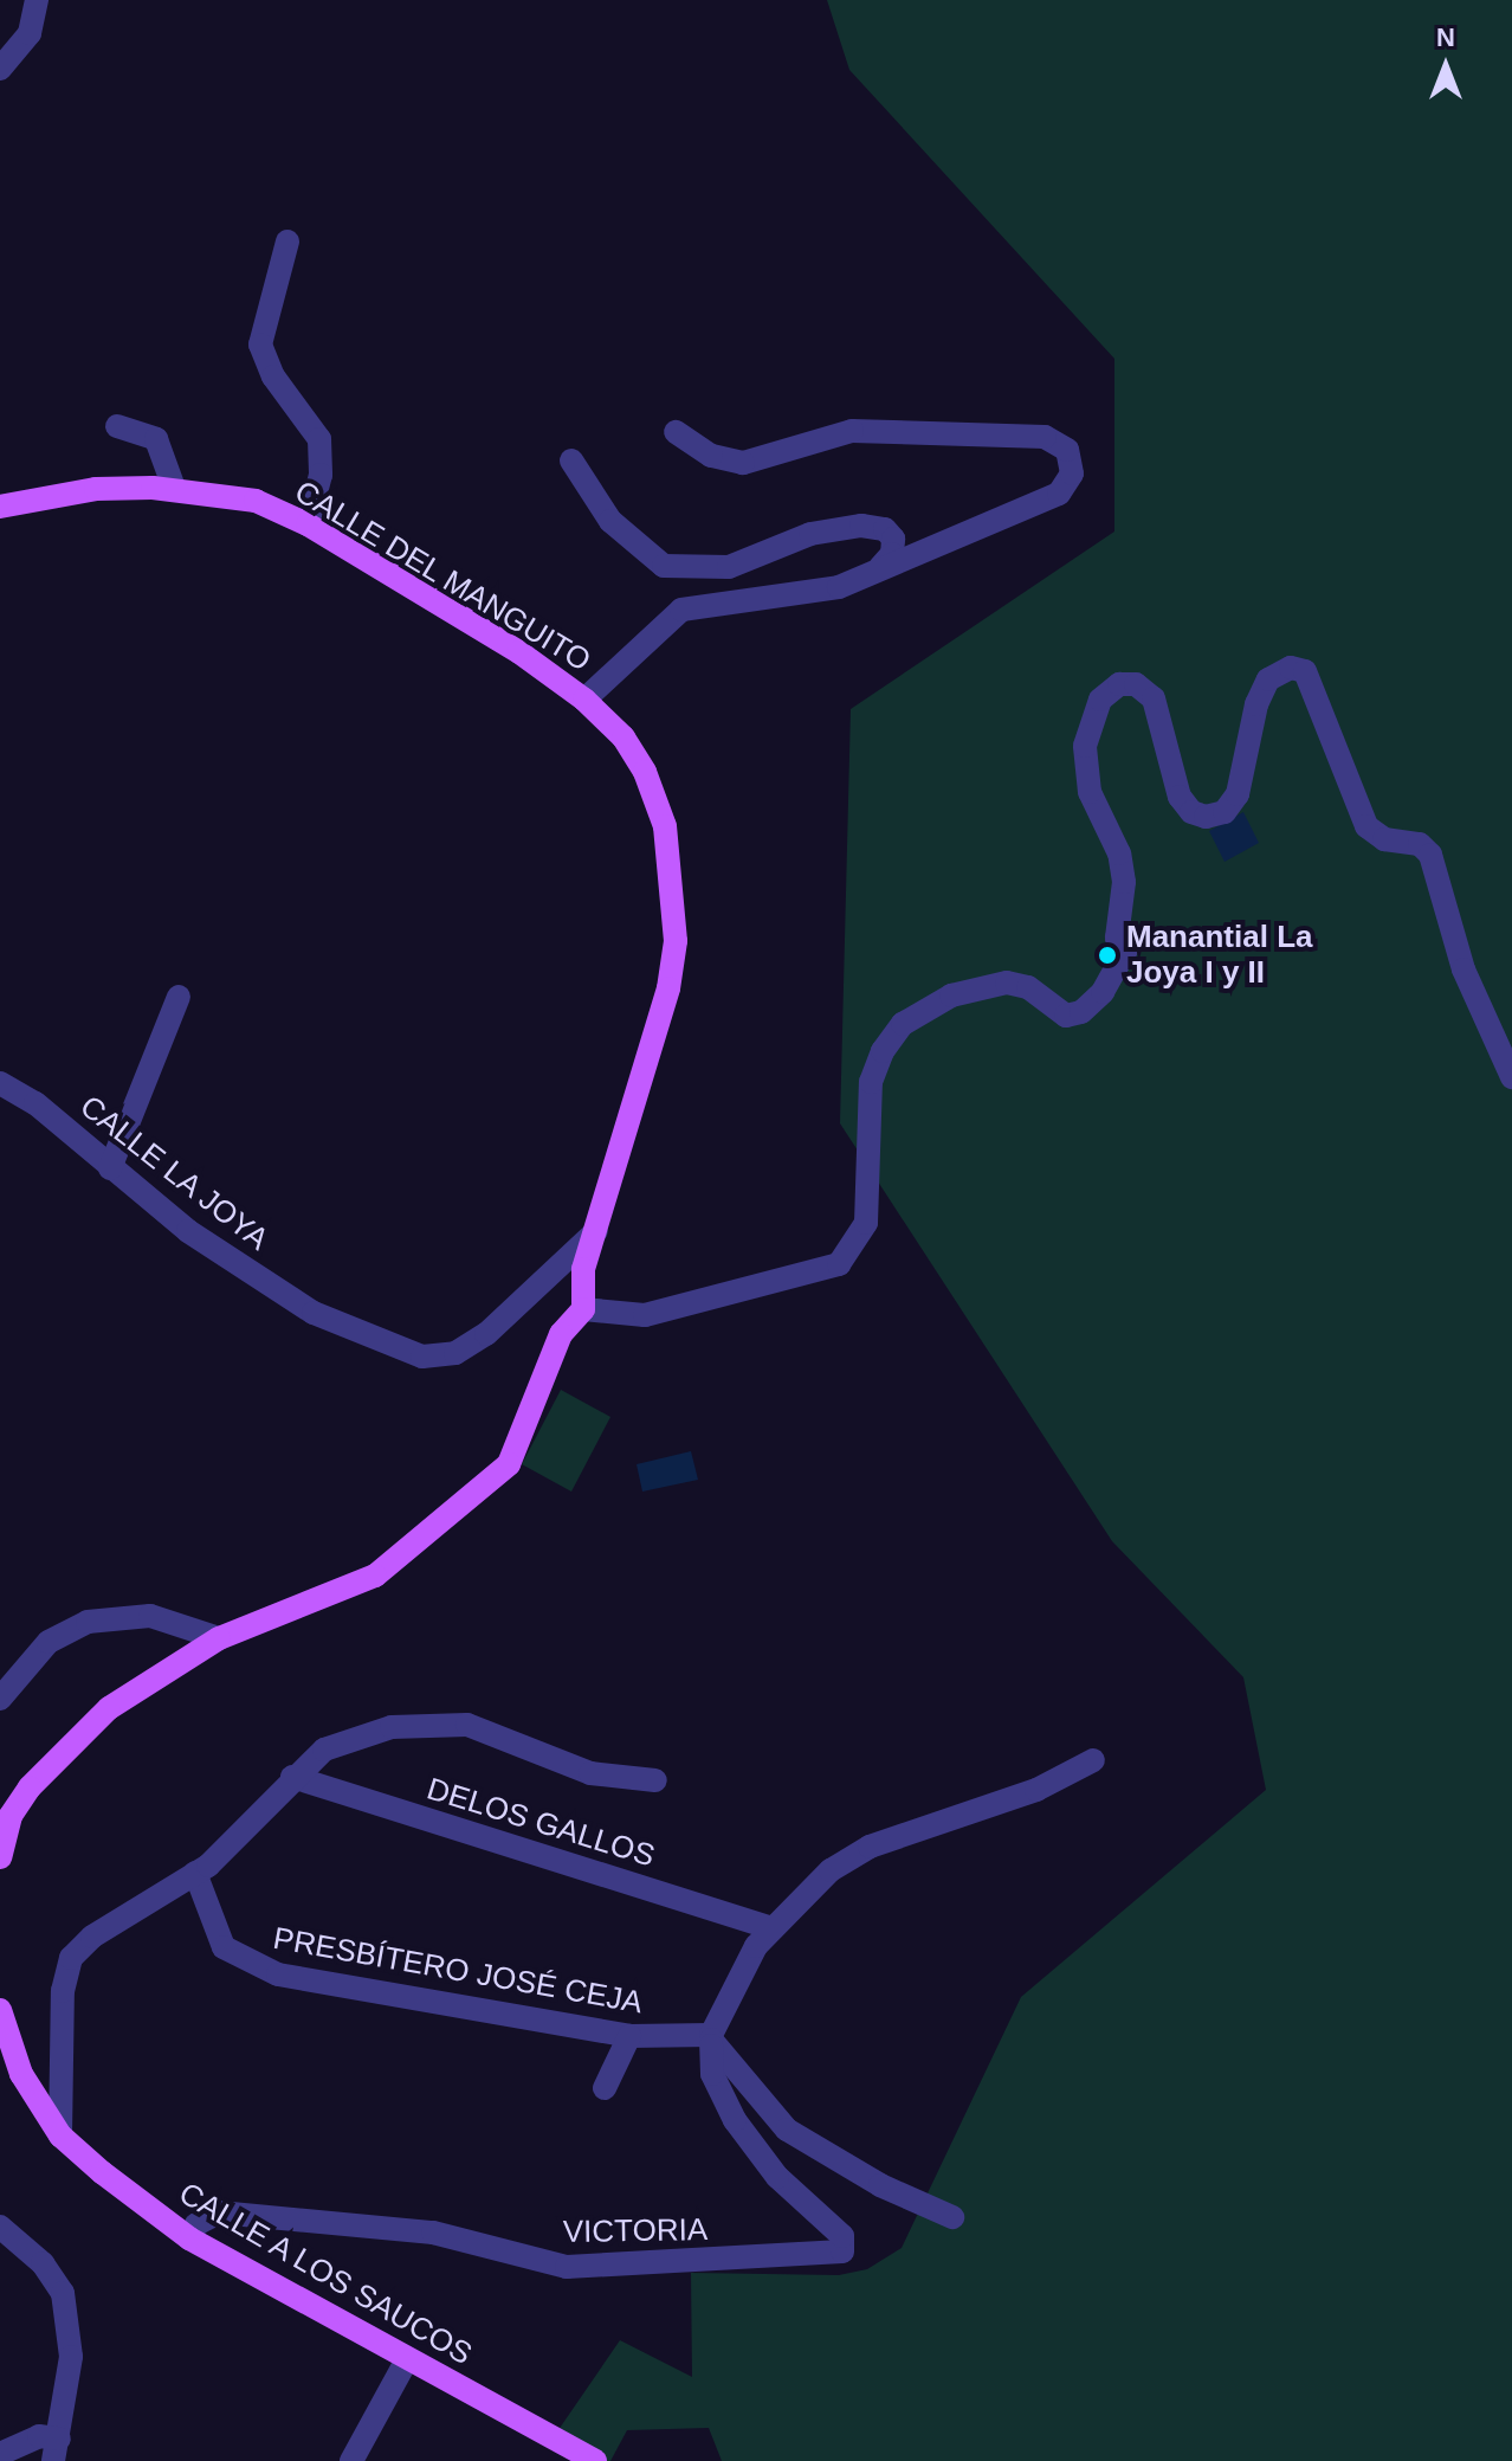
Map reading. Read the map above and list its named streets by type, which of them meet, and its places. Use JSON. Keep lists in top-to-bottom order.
{
  "streets": {
    "main road": ["CALLE DEL MANGUITO", "CALLE A LOS SAUCOS"],
    "street": [
      "CALLE LA JOYA",
      "DELOS GALLOS",
      "PRESBÍTERO JOSÉ CEJA",
      "VICTORIA"
    ]
  },
  "crossings": [
    ["CALLE DEL MANGUITO", "CALLE LA JOYA"],
    ["PRESBÍTERO JOSÉ CEJA", "VICTORIA"],
    ["VICTORIA", "CALLE A LOS SAUCOS"]
  ],
  "places": ["Manantial La Joya I y II"],
  "north": "top"
}
